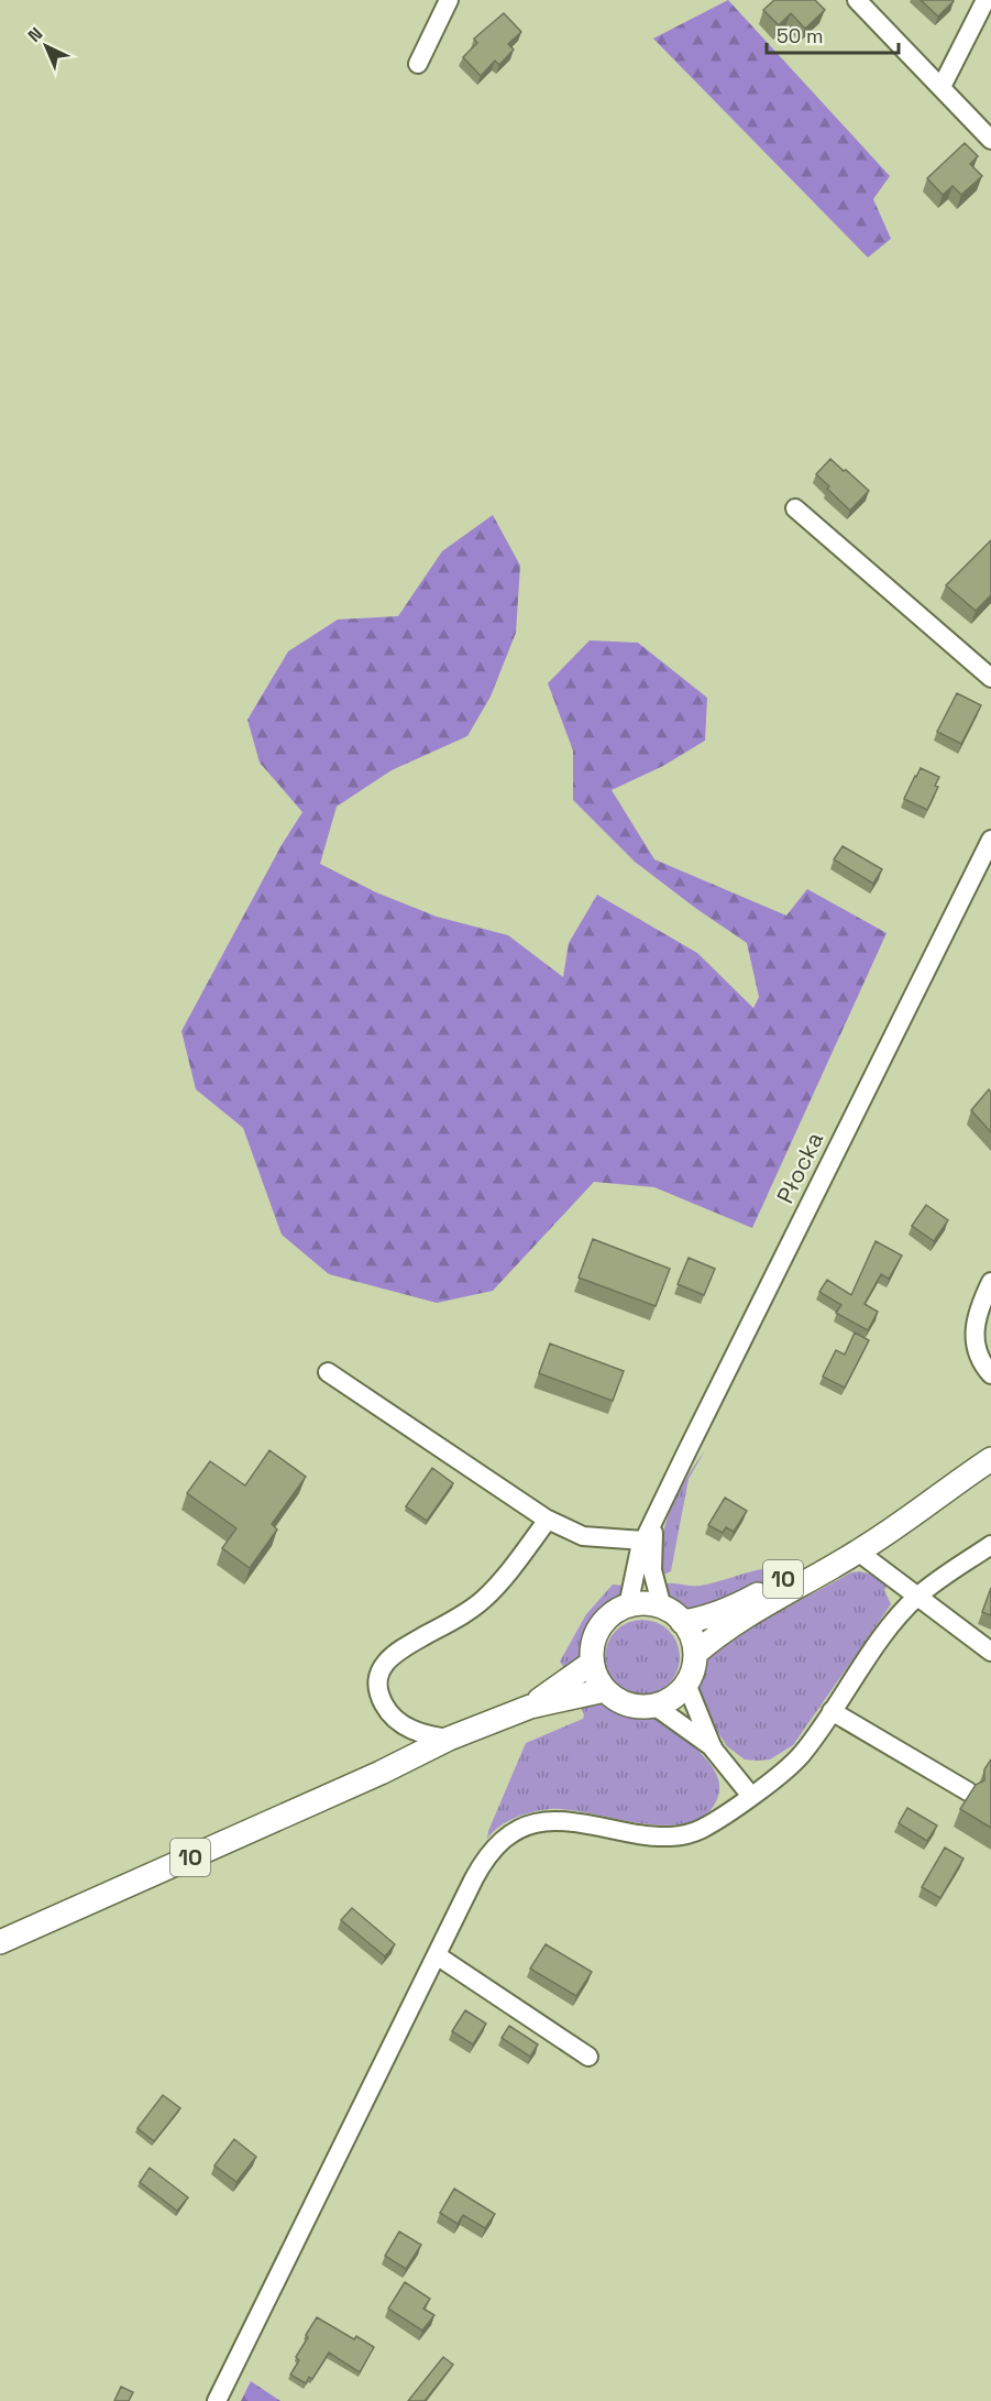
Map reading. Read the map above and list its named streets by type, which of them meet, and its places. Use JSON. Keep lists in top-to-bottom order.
{
  "streets": {
    "main road": ["10"],
    "street": ["Płocka"]
  },
  "crossings": [
    ["Płocka", "10"]
  ],
  "scale_bar": "50 m",
  "north": "top left"
}
